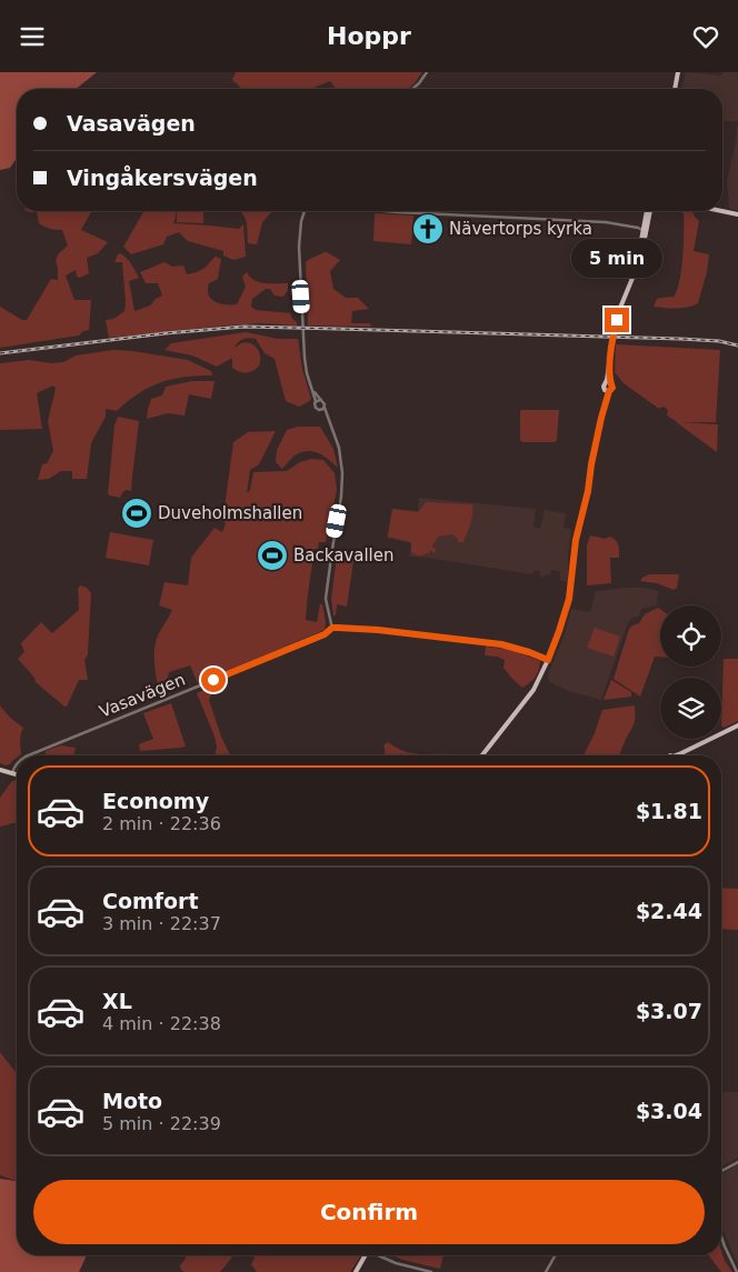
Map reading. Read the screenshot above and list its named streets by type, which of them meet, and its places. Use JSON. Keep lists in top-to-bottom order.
{
  "streets": {
    "street": ["Vasavägen"]
  },
  "places": {
    "church": ["Nävertorps kyrka"],
    "sports": ["Duveholmshallen", "Backavallen"]
  },
  "page": {
    "header": "Hoppr",
    "banner": ["Vasavägen", "Vingåkersvägen"],
    "bubble": "5 min",
    "list": [
      {
        "name": "Economy",
        "note": "2 min · 22:36",
        "value": "$1.81"
      },
      {
        "name": "Comfort",
        "note": "3 min · 22:37",
        "value": "$2.44"
      },
      {
        "name": "XL",
        "note": "4 min · 22:38",
        "value": "$3.07"
      },
      {
        "name": "Moto",
        "note": "5 min · 22:39",
        "value": "$3.04"
      }
    ],
    "buttons": "Confirm"
  }
}
